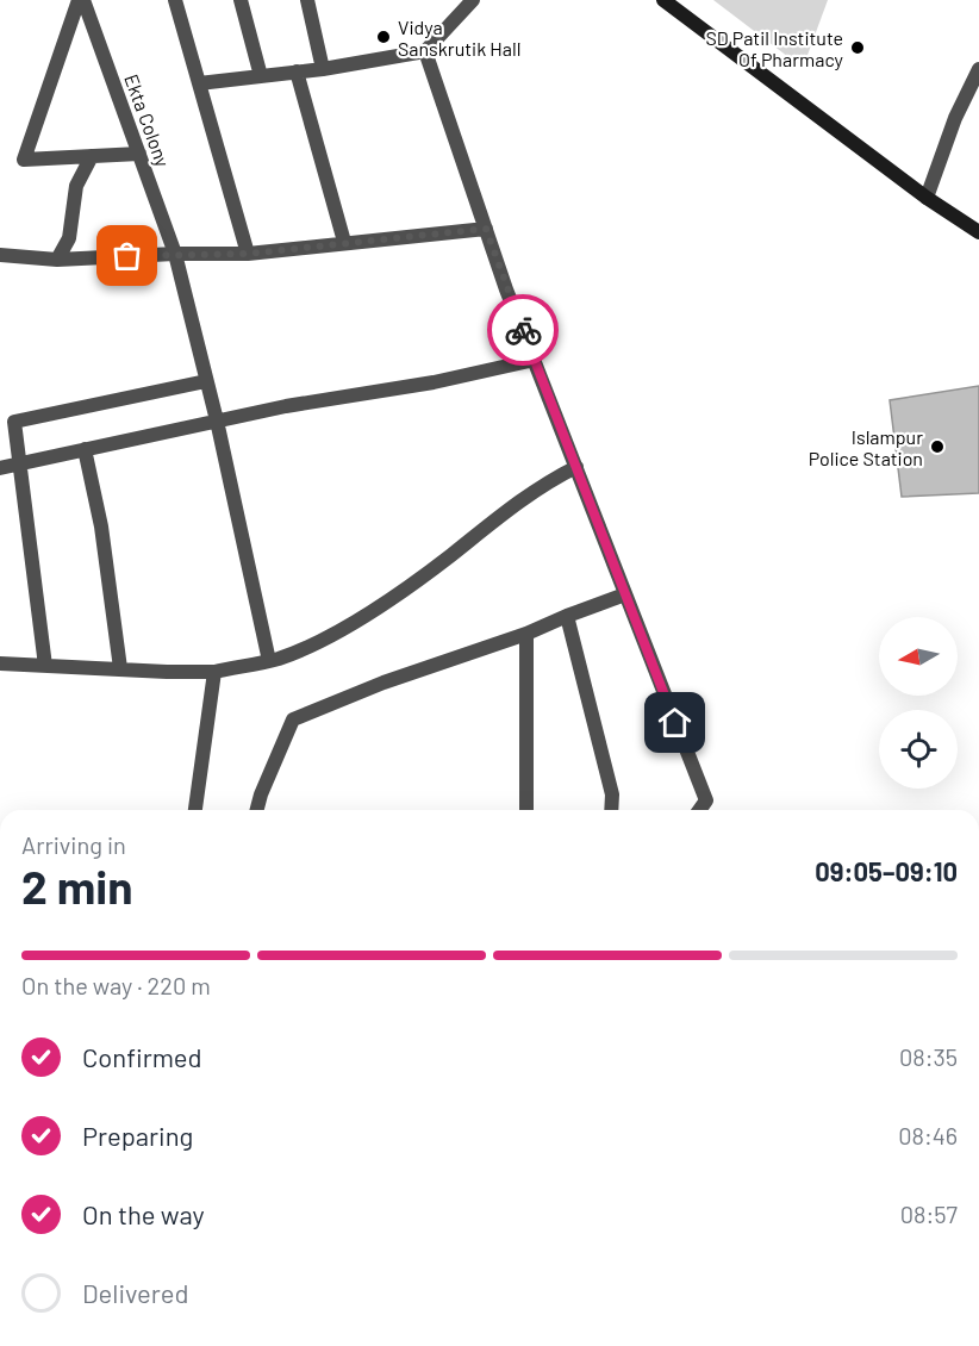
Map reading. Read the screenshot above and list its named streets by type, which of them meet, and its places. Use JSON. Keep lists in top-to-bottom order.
{
  "streets": {
    "street": ["Ekta Colony"]
  },
  "places": ["Vidya Sanskrutik Hall", "SD Patil Institute Of Pharmacy", "Islampur Police Station"],
  "north": "left",
  "page": {
    "heading": ["2 min", "Arriving in", "09:05–09:10"],
    "bar": "On the way · 220 m",
    "list": [
      ["Confirmed", "08:35"],
      ["Preparing", "08:46"],
      ["On the way", "08:57"],
      "Delivered"
    ]
  }
}
